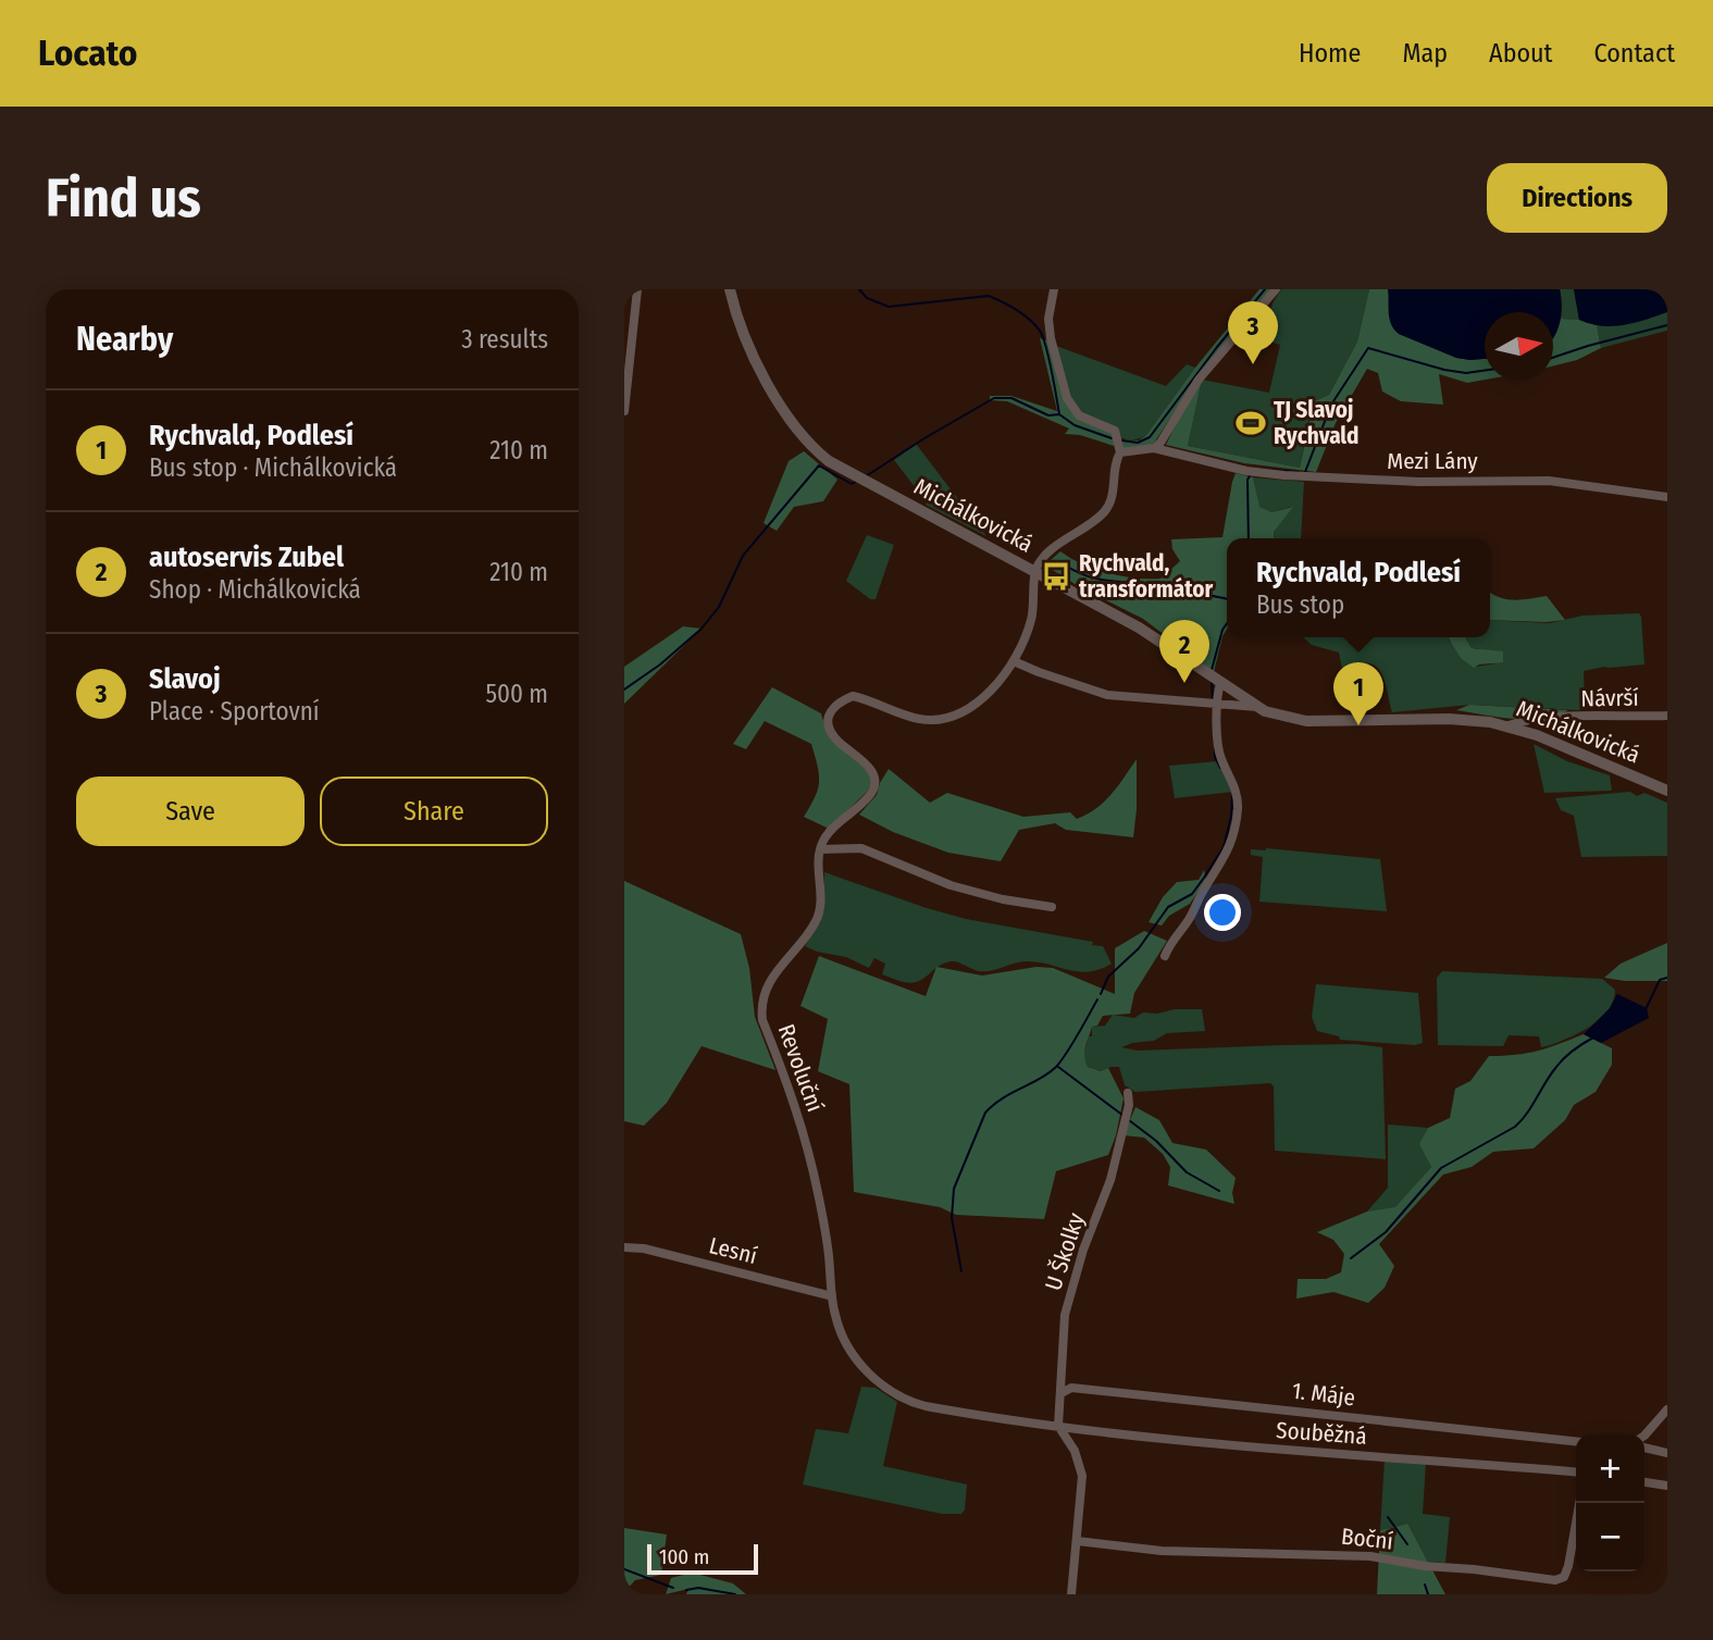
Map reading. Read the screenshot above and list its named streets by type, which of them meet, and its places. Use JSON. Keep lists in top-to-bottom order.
{
  "streets": {
    "street": [
      "Mezi Lány",
      "Michálkovická",
      "Návrší",
      "Revoluční",
      "Lesní",
      "U Školky",
      "1. Máje",
      "Souběžná",
      "Boční"
    ]
  },
  "crossings": [
    ["Michálkovická", "Návrší"],
    ["Revoluční", "Lesní"],
    ["Revoluční", "U Školky"],
    ["Revoluční", "Souběžná"],
    ["U Školky", "1. Máje"],
    ["U Školky", "Souběžná"]
  ],
  "places": {
    "sports": ["TJ Slavoj Rychvald"],
    "bus stop": ["Rychvald, transformátor"]
  },
  "scale_bar": "100 m",
  "north": "right",
  "page": {
    "header": "Locato",
    "nav": [
      "Home",
      "Map",
      "About",
      "Contact"
    ],
    "buttons": [
      "Directions",
      ["Save", "Share"]
    ],
    "title": "Find us",
    "heading": ["Nearby", "3 results"],
    "pins": ["3", "2", "1"],
    "list": [
      {
        "mark": "1",
        "name": "Rychvald, Podlesí",
        "note": "Bus stop · Michálkovická",
        "value": "210 m"
      },
      {
        "mark": "2",
        "name": "autoservis Zubel",
        "note": "Shop · Michálkovická",
        "value": "210 m"
      },
      {
        "mark": "3",
        "name": "Slavoj",
        "note": "Place · Sportovní",
        "value": "500 m"
      }
    ],
    "popup": ["Rychvald, Podlesí", "Bus stop"],
    "map_buttons": ["+", "−"],
    "scale": "100 m"
  }
}
